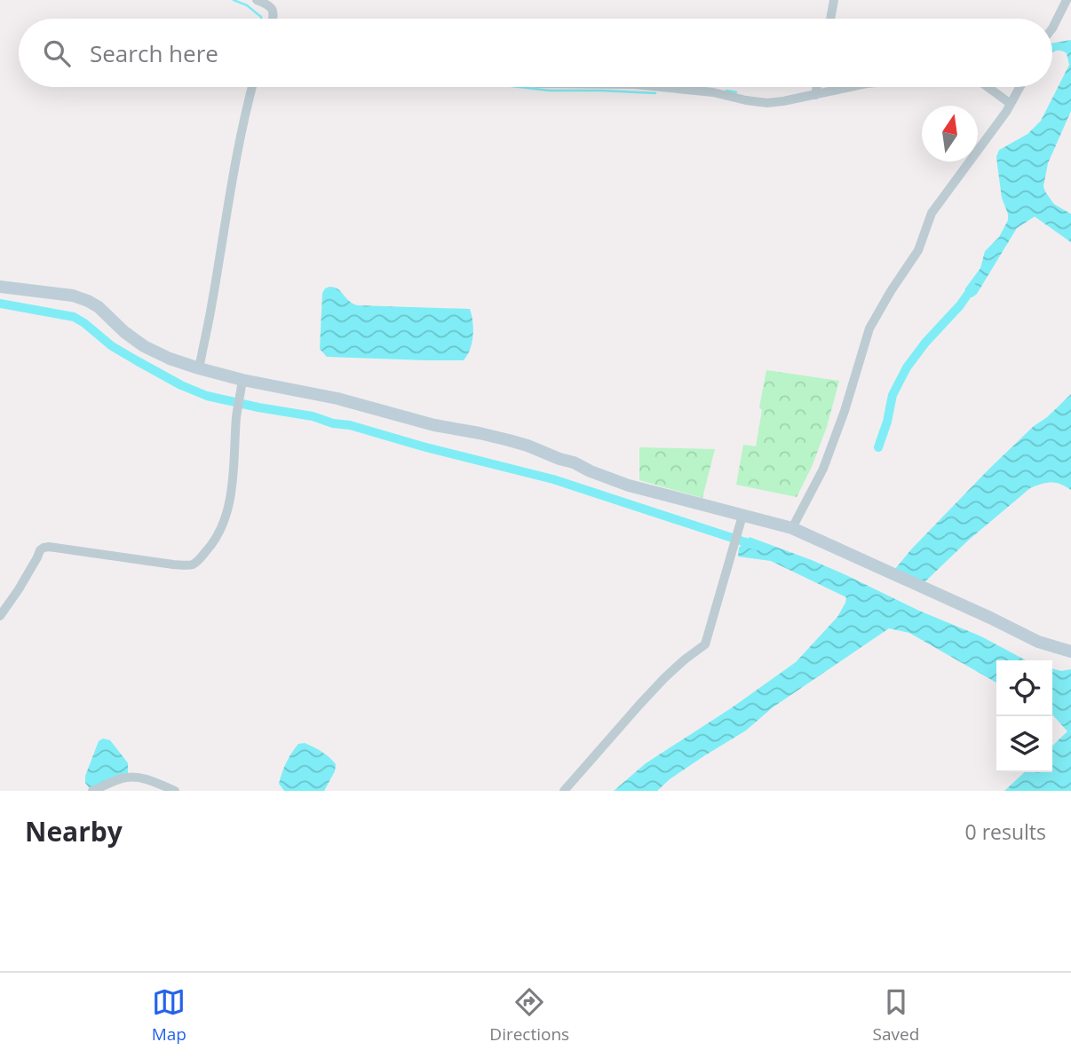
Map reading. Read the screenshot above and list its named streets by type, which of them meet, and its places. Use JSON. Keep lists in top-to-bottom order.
{
  "north": "top",
  "page": {
    "search": "Search here",
    "heading": ["Nearby", "0 results"],
    "nav": ["Map", "Directions", "Saved"]
  }
}
